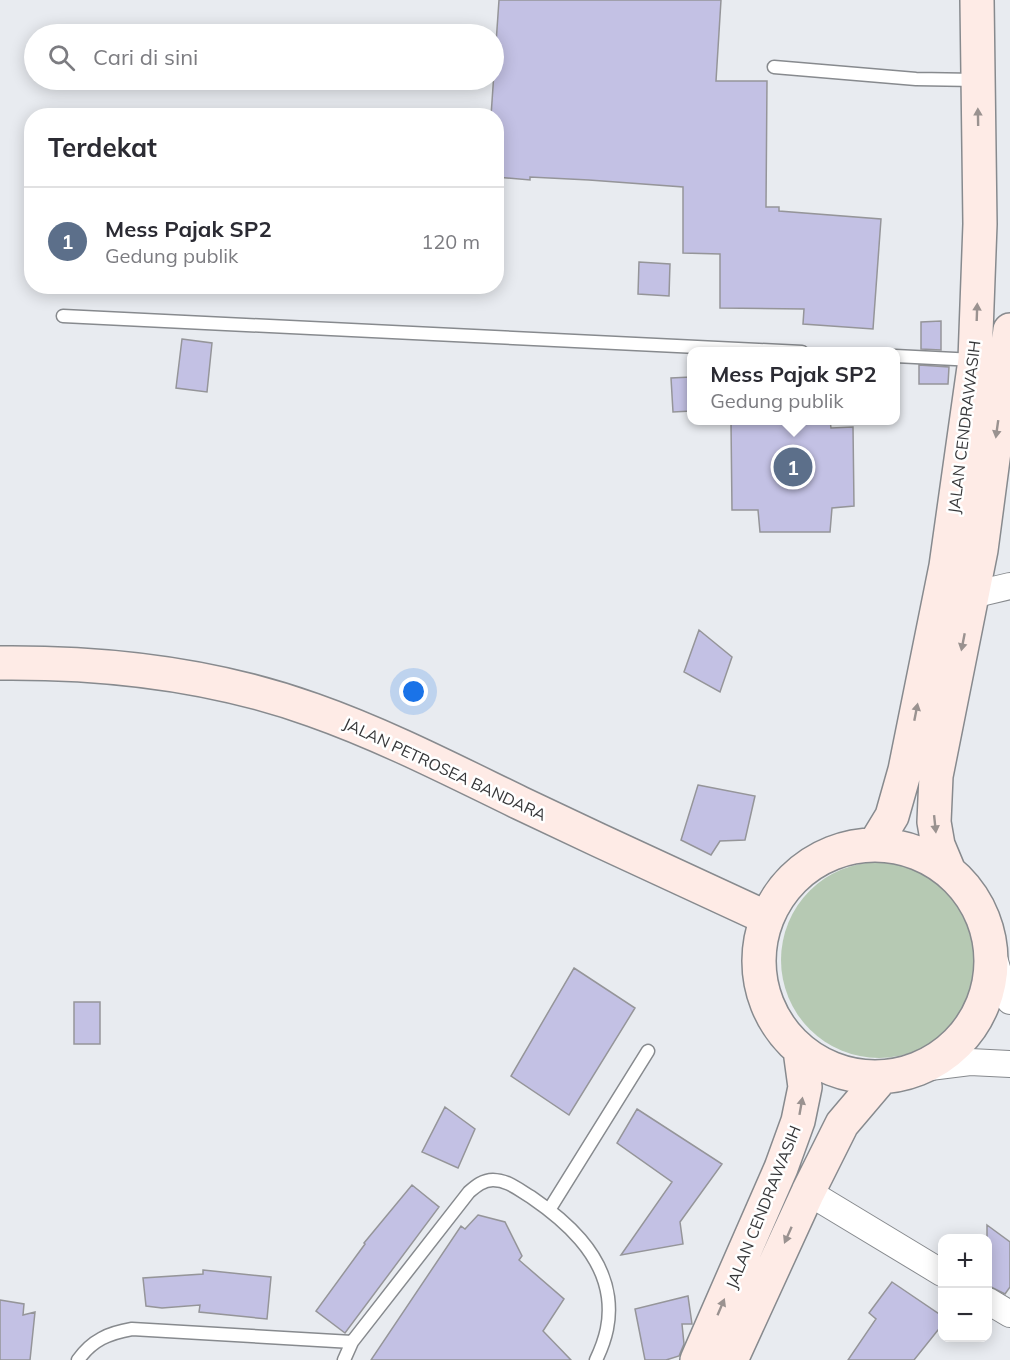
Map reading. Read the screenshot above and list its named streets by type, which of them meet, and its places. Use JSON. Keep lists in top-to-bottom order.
{
  "streets": {
    "main road": ["JALAN CENDRAWASIH", "JALAN PETROSEA BANDARA"]
  },
  "crossings": [
    ["JALAN CENDRAWASIH", "JALAN PETROSEA BANDARA"]
  ],
  "page": {
    "search": "Cari di sini",
    "heading": "Terdekat",
    "list": [
      {
        "mark": "1",
        "name": "Mess Pajak SP2",
        "note": "Gedung publik",
        "value": "120 m"
      }
    ],
    "popup": ["Mess Pajak SP2", "Gedung publik"],
    "pins": "1",
    "map_buttons": ["+", "−"]
  }
}
